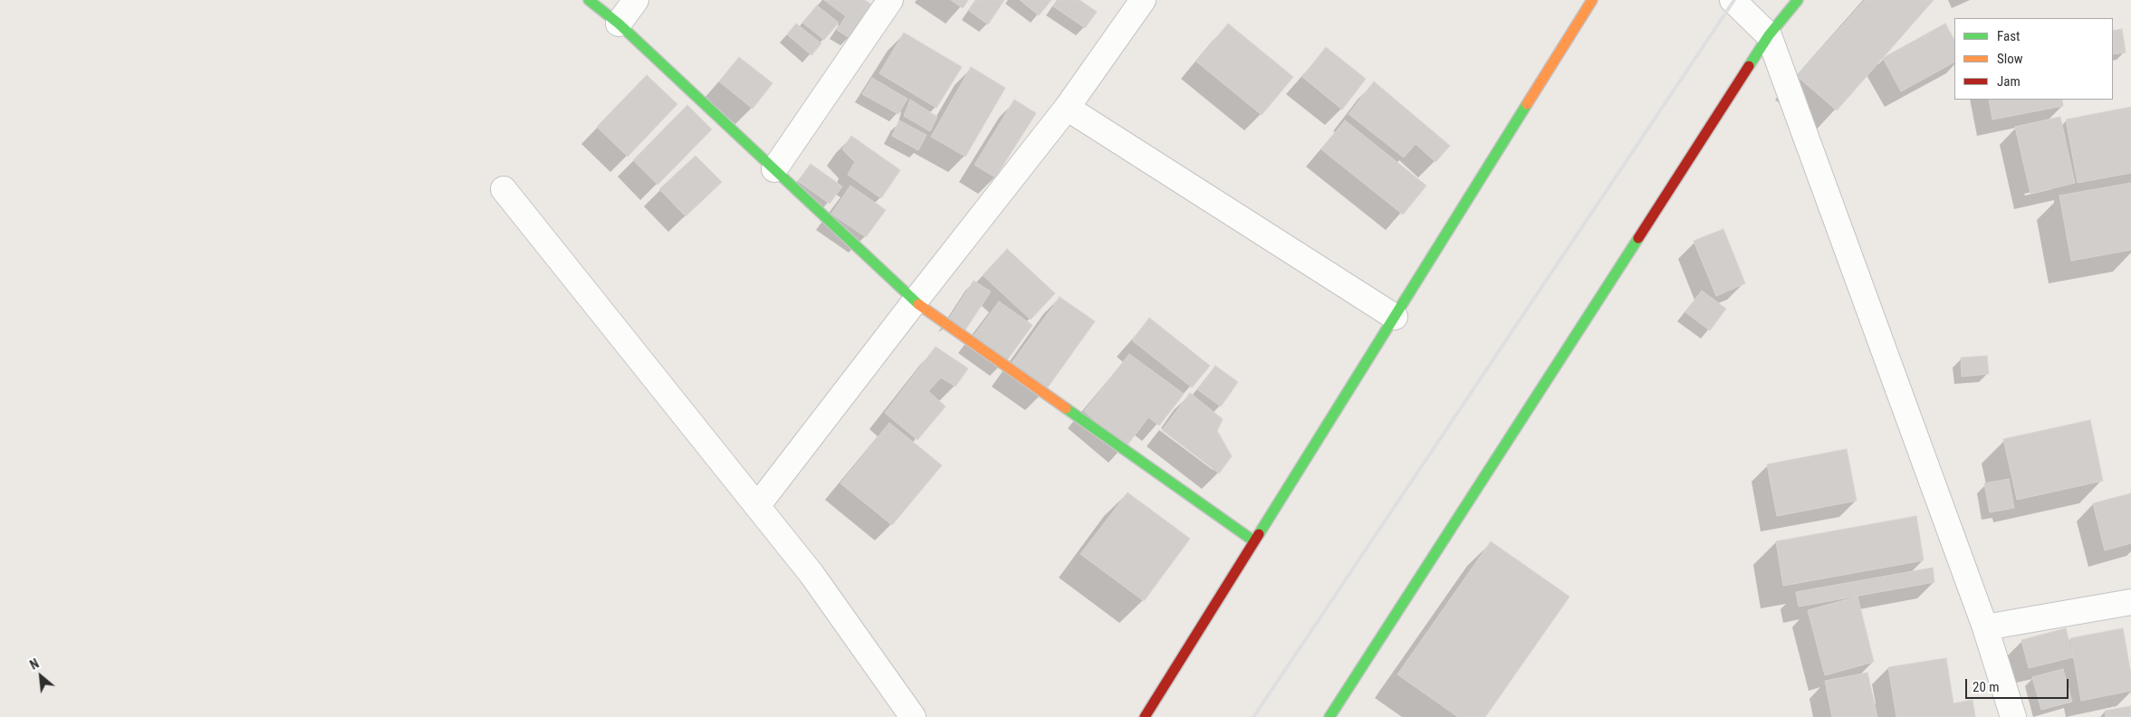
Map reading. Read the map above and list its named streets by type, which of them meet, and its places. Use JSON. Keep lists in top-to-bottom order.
{
  "legend": ["Fast", "Slow", "Jam"],
  "scale_bar": "20 m",
  "north": "top left"
}
